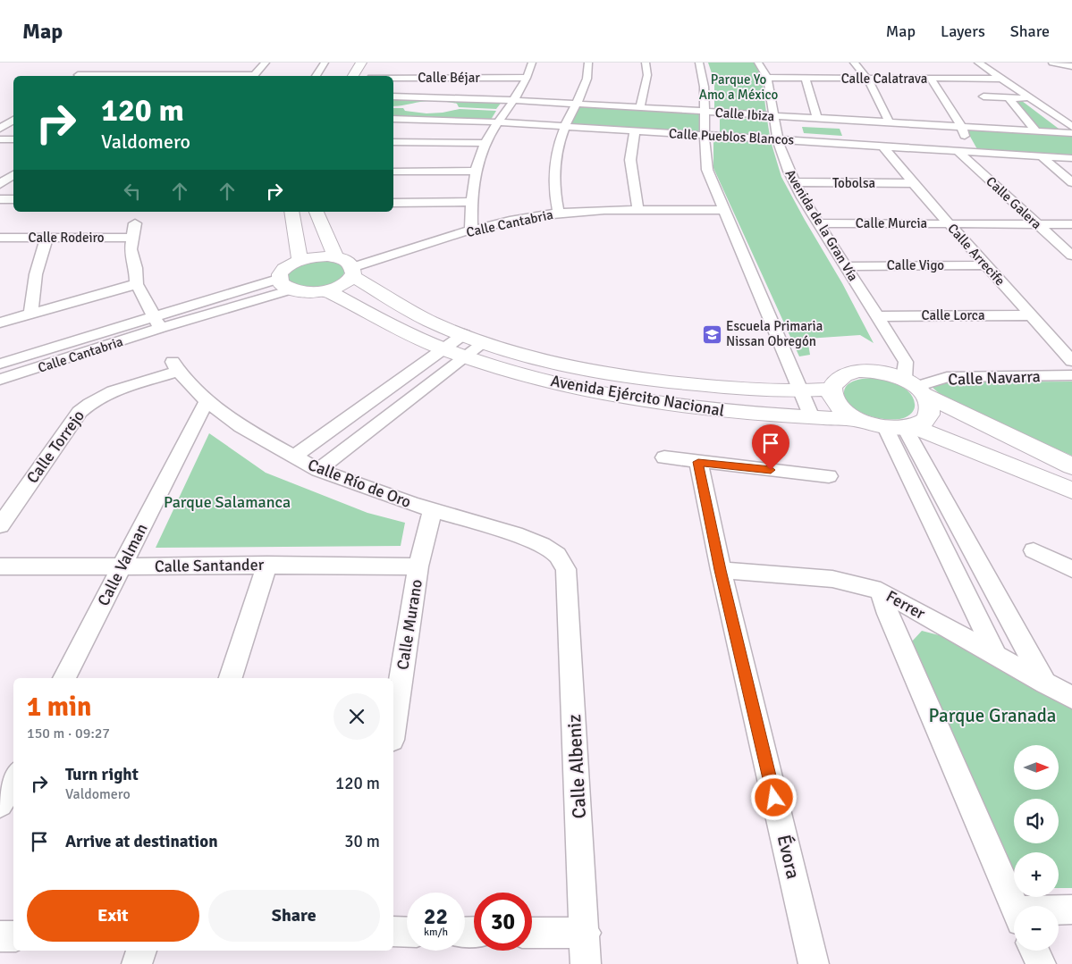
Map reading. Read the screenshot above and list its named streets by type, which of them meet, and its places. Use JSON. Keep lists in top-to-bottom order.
{
  "streets": {
    "street": [
      "Calle Béjar",
      "Calle Calatrava",
      "Calle Ibiza",
      "Calle Pueblos Blancos",
      "Tobolsa",
      "Calle Galera",
      "Calle Cantabria",
      "Calle Murcia",
      "Avenida de la Gran Vía",
      "Calle Rodeiro",
      "Calle Arrecife",
      "Calle Vigo",
      "Calle Lorca",
      "Calle Navarra",
      "Avenida Ejército Nacional",
      "Calle Torrejo",
      "Calle Río de Oro",
      "Calle Valman",
      "Calle Santander",
      "Ferrer",
      "Calle Murano",
      "Calle Albeniz",
      "Évora"
    ]
  },
  "crossings": [
    ["Calle Calatrava", "Avenida de la Gran Vía"],
    ["Calle Ibiza", "Avenida de la Gran Vía"],
    ["Calle Pueblos Blancos", "Calle Galera"],
    ["Calle Pueblos Blancos", "Avenida de la Gran Vía"],
    ["Calle Pueblos Blancos", "Calle Arrecife"],
    ["Tobolsa", "Avenida de la Gran Vía"],
    ["Tobolsa", "Calle Arrecife"],
    ["Calle Galera", "Calle Murcia"],
    ["Calle Cantabria", "Avenida Ejército Nacional"],
    ["Calle Murcia", "Avenida de la Gran Vía"],
    ["Calle Murcia", "Calle Arrecife"],
    ["Avenida de la Gran Vía", "Calle Vigo"],
    ["Avenida de la Gran Vía", "Calle Lorca"],
    ["Avenida de la Gran Vía", "Calle Navarra"],
    ["Calle Arrecife", "Calle Vigo"],
    ["Calle Arrecife", "Calle Lorca"],
    ["Calle Torrejo", "Calle Río de Oro"],
    ["Calle Río de Oro", "Calle Valman"],
    ["Calle Río de Oro", "Calle Murano"],
    ["Calle Río de Oro", "Calle Albeniz"],
    ["Calle Valman", "Calle Santander"],
    ["Calle Santander", "Calle Murano"],
    ["Ferrer", "Évora"]
  ],
  "parks": ["Parque Yo Amo a México", "Parque Salamanca", "Parque Granada"],
  "places": {
    "school or university": ["Escuela Primaria Nissan Obregón"]
  },
  "north": "right",
  "page": {
    "header": "Map",
    "nav": ["Map", "Layers", "Share"],
    "turn": ["120 m", "Valdomero"],
    "heading": ["1 min", "150 m · 09:27"],
    "map_buttons": ["+", "−"],
    "list": [
      {
        "name": "Turn right",
        "note": "Valdomero",
        "value": "120 m"
      },
      {
        "name": "Arrive at destination",
        "value": "30 m"
      }
    ],
    "buttons": ["Exit", "Share"],
    "speed": "22 km/h",
    "limit": "30"
  }
}
